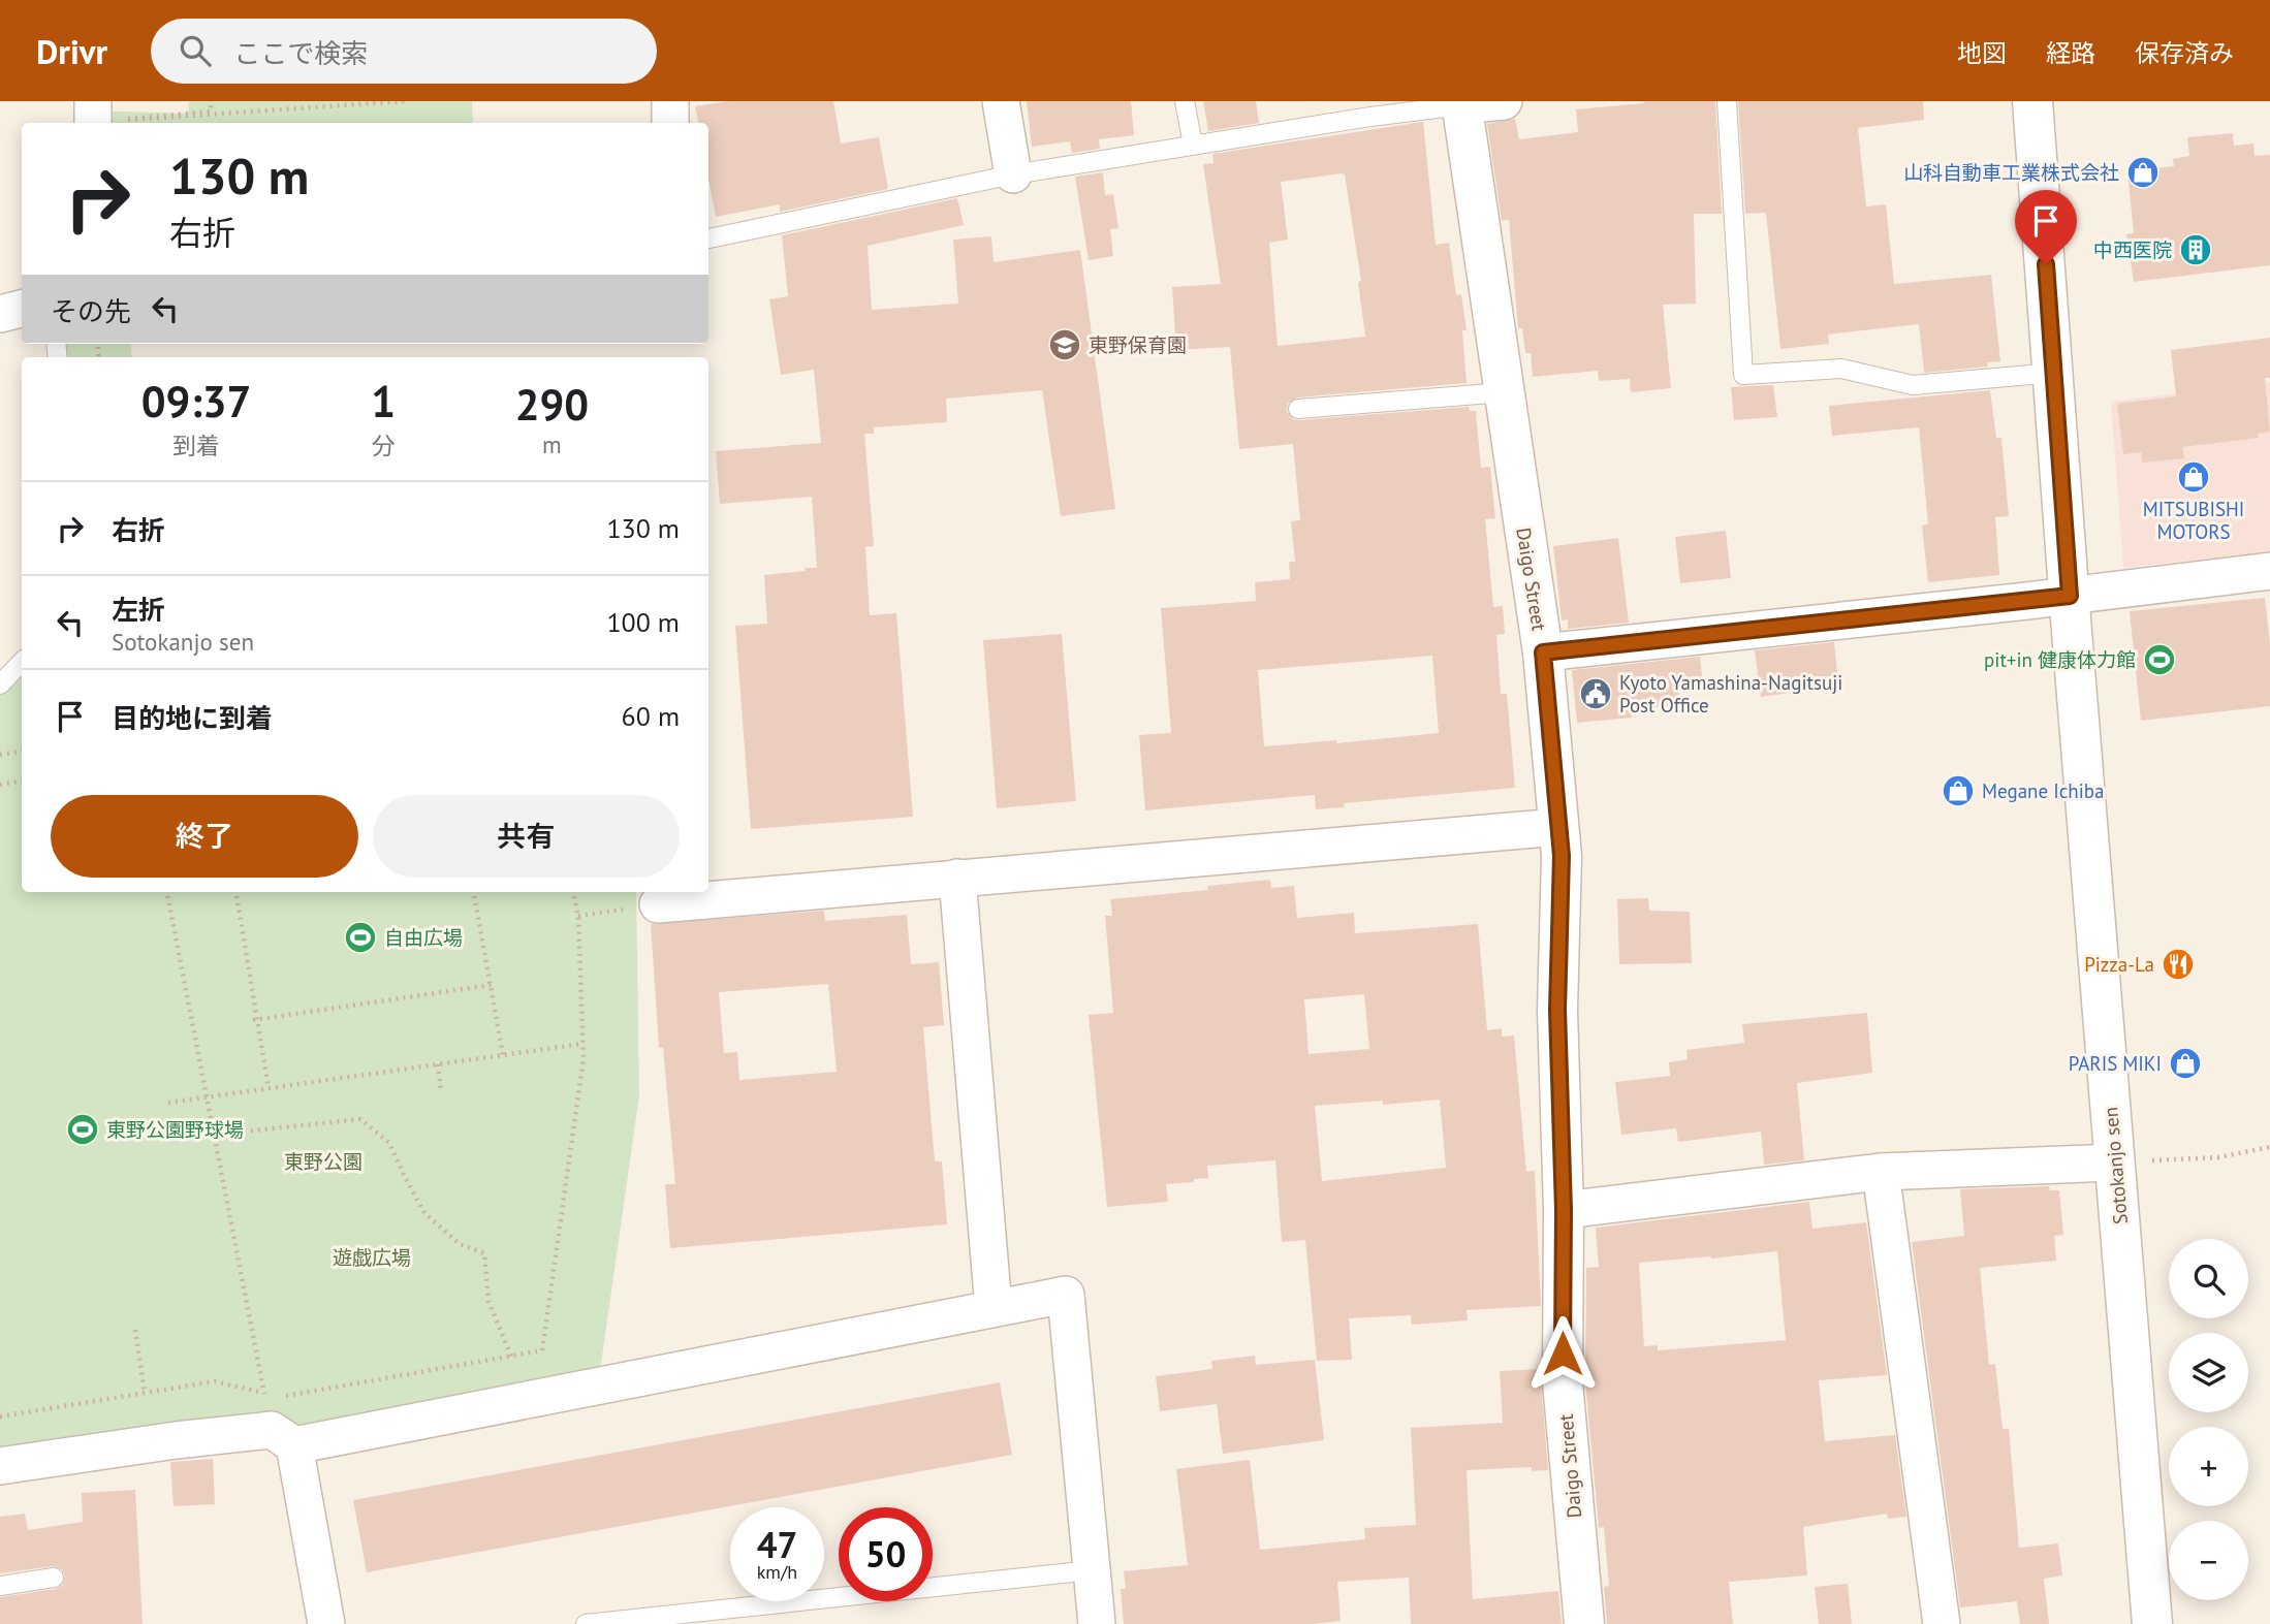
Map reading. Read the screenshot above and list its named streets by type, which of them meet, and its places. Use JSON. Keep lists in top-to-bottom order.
{
  "streets": {
    "main road": ["Daigo Street", "Sotokanjo sen"]
  },
  "parks": ["東野公園", "遊戯広場"],
  "places": {
    "shop": [
      "山科自動車工業株式会社",
      "MITSUBISHI MOTORS",
      "Megane Ichiba",
      "PARIS MIKI"
    ],
    "building": ["中西医院"],
    "school or university": ["東野保育園"],
    "sports": ["pit+in 健康体力館", "自由広場", "東野公園野球場"],
    "public building": ["Kyoto Yamashina-Nagitsuji Post Office"],
    "restaurant": ["Pizza-La"]
  },
  "page": {
    "header": "Drivr",
    "search": "ここで検索",
    "nav": ["地図", "経路", "保存済み"],
    "turn": ["130 m", "右折"],
    "then": "その先",
    "eta": [
      "09:37",
      "到着",
      "1",
      "分",
      "290",
      "m"
    ],
    "list": [
      {
        "name": "右折",
        "value": "130 m"
      },
      {
        "name": "左折",
        "note": "Sotokanjo sen",
        "value": "100 m"
      },
      {
        "name": "目的地に到着",
        "value": "60 m"
      }
    ],
    "buttons": ["終了", "共有"],
    "map_buttons": ["+", "−"],
    "speed": "47 km/h",
    "limit": "50"
  }
}
